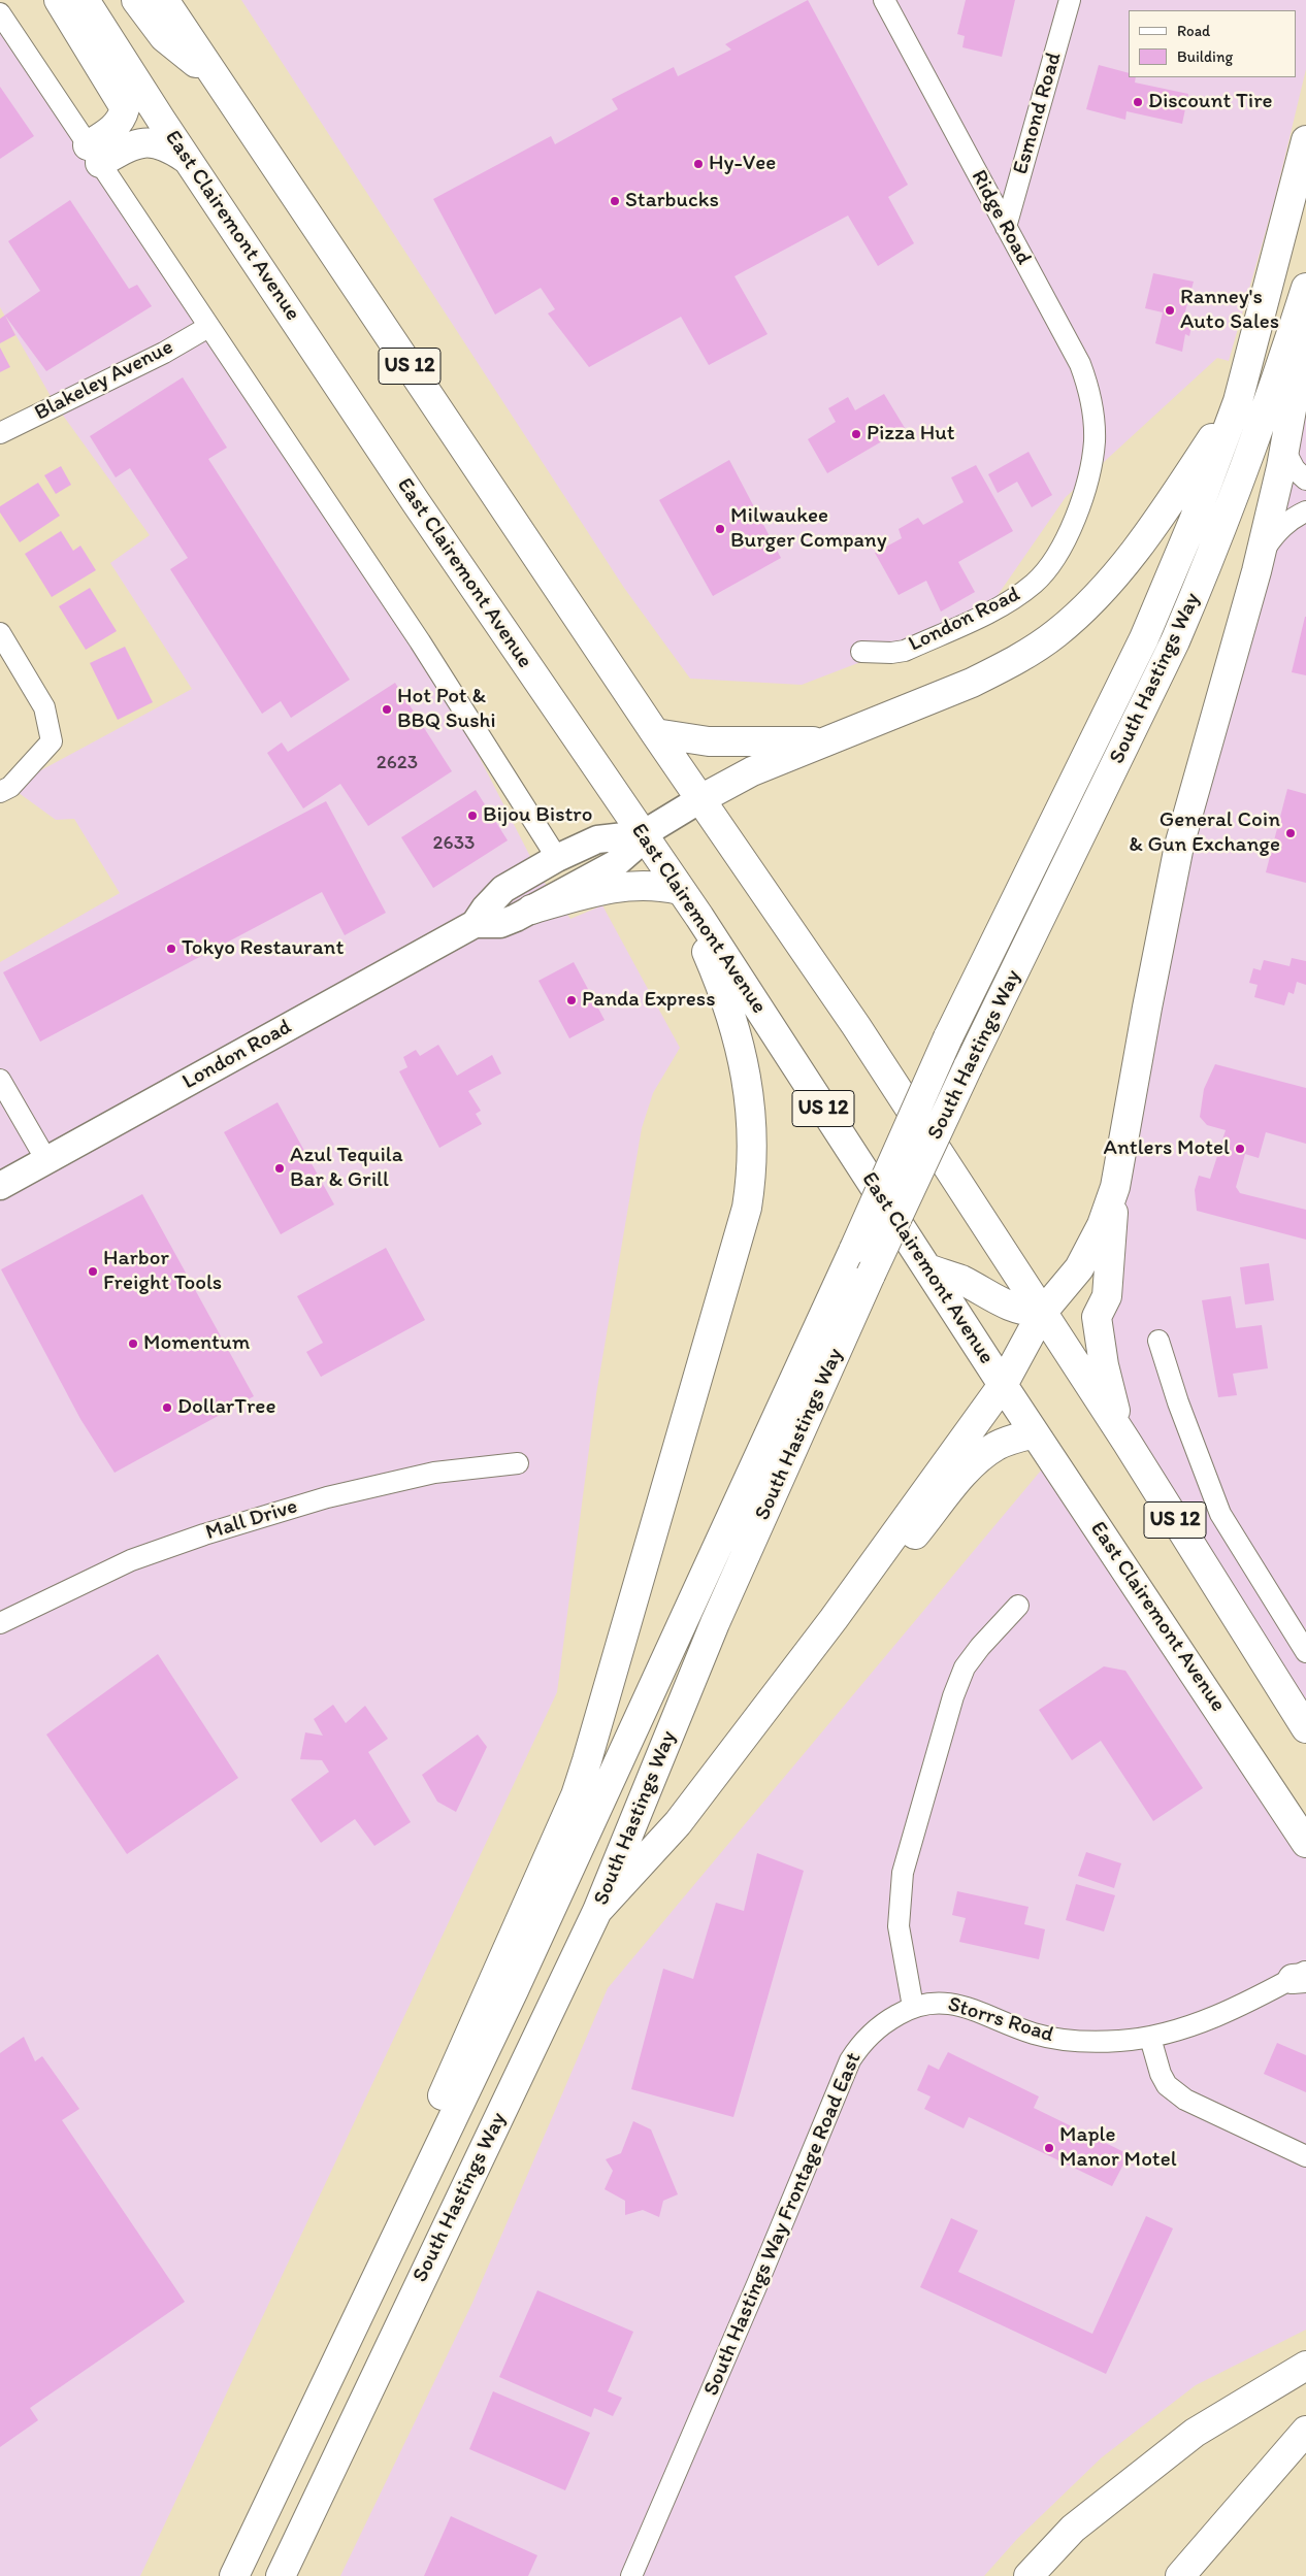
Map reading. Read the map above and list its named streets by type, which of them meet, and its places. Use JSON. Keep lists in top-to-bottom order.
{
  "streets": {
    "main road": ["East Clairemont Avenue", "US 12", "South Hastings Way"],
    "street": [
      "Esmond Road",
      "Ridge Road",
      "Blakeley Avenue",
      "London Road",
      "Mall Drive",
      "Storrs Road",
      "South Hastings Way Frontage Road East"
    ]
  },
  "crossings": [
    ["Esmond Road", "Ridge Road"],
    ["Ridge Road", "London Road"],
    ["East Clairemont Avenue", "London Road"],
    ["US 12", "London Road"],
    ["Storrs Road", "South Hastings Way Frontage Road East"]
  ],
  "places": [
    "Discount Tire",
    "Hy-Vee",
    "Starbucks",
    "Ranney's Auto Sales",
    "Pizza Hut",
    "Milwaukee Burger Company",
    "Hot Pot & BBQ Sushi",
    "Bijou Bistro",
    "General Coin & Gun Exchange",
    "Tokyo Restaurant",
    "Panda Express",
    "Antlers Motel",
    "Azul Tequila Bar & Grill",
    "Harbor Freight Tools",
    "Momentum",
    "DollarTree",
    "Maple Manor Motel"
  ],
  "house_numbers": ["2623", "2633"],
  "legend": ["Road", "Building"]
}
